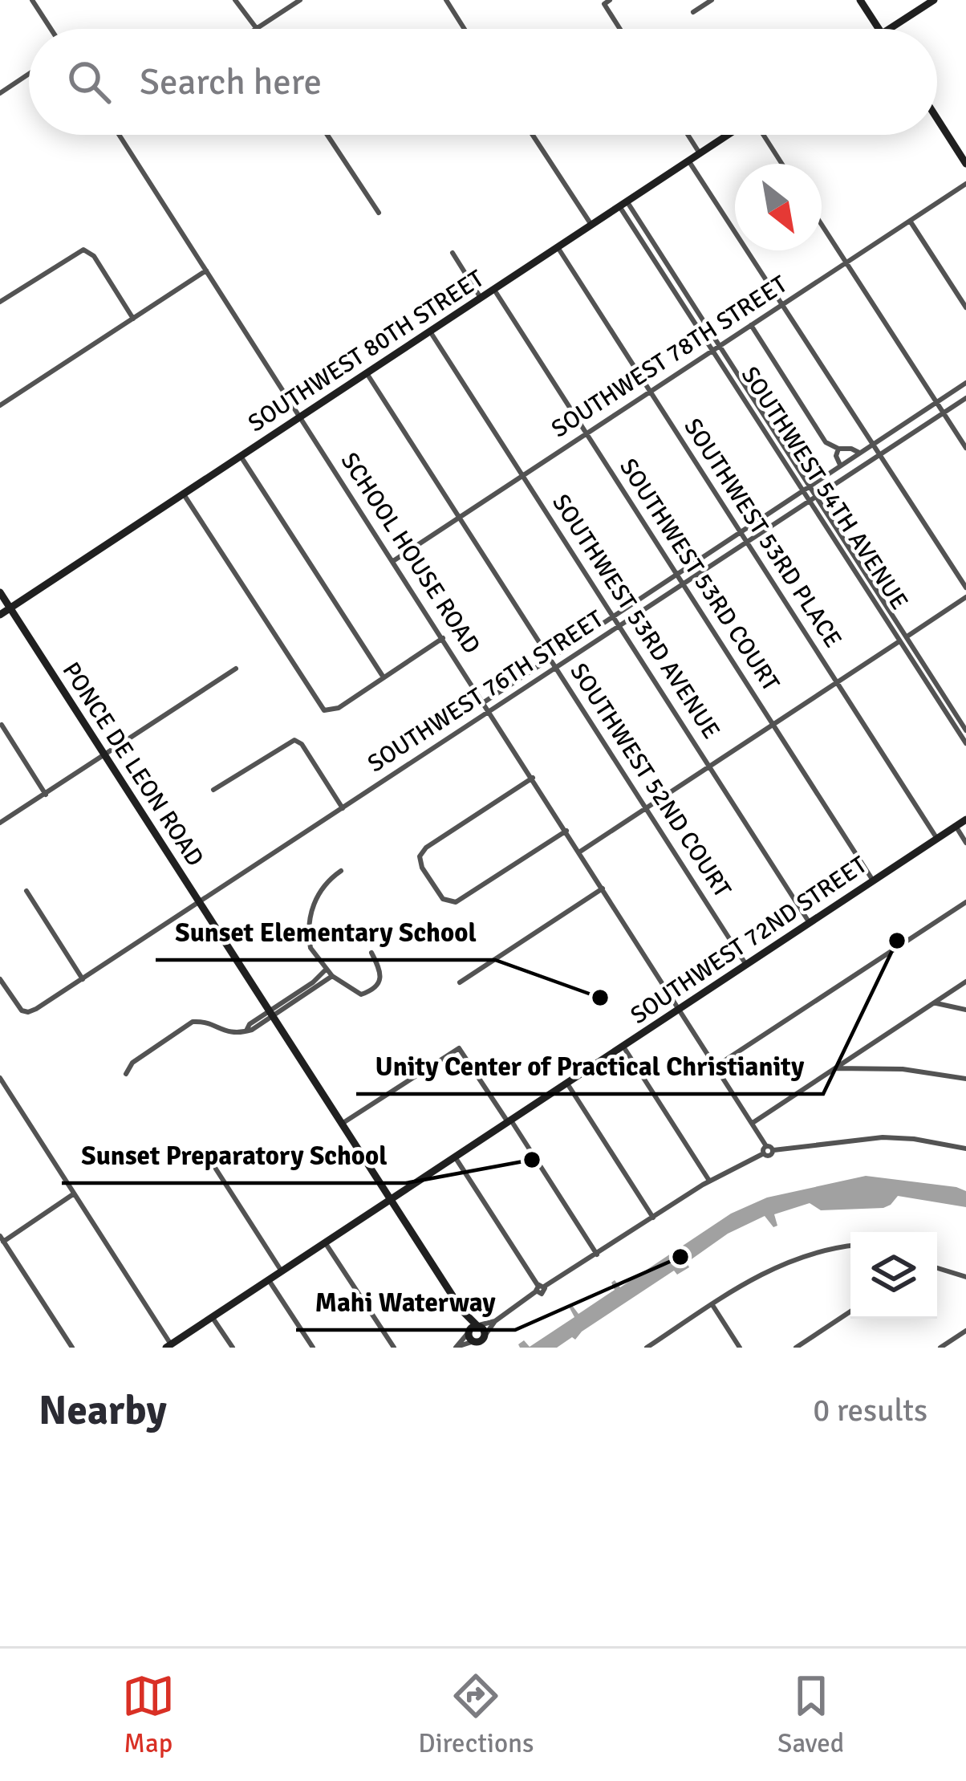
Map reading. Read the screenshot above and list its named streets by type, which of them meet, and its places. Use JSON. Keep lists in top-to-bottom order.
{
  "streets": {
    "street": [
      "SOUTHWEST 80TH STREET",
      "SOUTHWEST 78TH STREET",
      "SOUTHWEST 54TH AVENUE",
      "SOUTHWEST 53RD PLACE",
      "SCHOOL HOUSE ROAD",
      "SOUTHWEST 53RD COURT",
      "SOUTHWEST 53RD AVENUE",
      "SOUTHWEST 76TH STREET",
      "PONCE DE LEON ROAD",
      "SOUTHWEST 52ND COURT",
      "SOUTHWEST 72ND STREET"
    ]
  },
  "crossings": [
    ["SOUTHWEST 80TH STREET", "SOUTHWEST 54TH AVENUE"],
    ["SOUTHWEST 80TH STREET", "SOUTHWEST 53RD PLACE"],
    ["SOUTHWEST 80TH STREET", "SCHOOL HOUSE ROAD"],
    ["SOUTHWEST 80TH STREET", "SOUTHWEST 53RD COURT"],
    ["SOUTHWEST 80TH STREET", "SOUTHWEST 53RD AVENUE"],
    ["SOUTHWEST 80TH STREET", "PONCE DE LEON ROAD"],
    ["SOUTHWEST 80TH STREET", "SOUTHWEST 52ND COURT"],
    ["SOUTHWEST 78TH STREET", "SOUTHWEST 54TH AVENUE"],
    ["SOUTHWEST 78TH STREET", "SOUTHWEST 53RD PLACE"],
    ["SOUTHWEST 78TH STREET", "SCHOOL HOUSE ROAD"],
    ["SOUTHWEST 78TH STREET", "SOUTHWEST 53RD COURT"],
    ["SOUTHWEST 78TH STREET", "SOUTHWEST 53RD AVENUE"],
    ["SOUTHWEST 78TH STREET", "SOUTHWEST 52ND COURT"],
    ["SOUTHWEST 54TH AVENUE", "SOUTHWEST 76TH STREET"],
    ["SOUTHWEST 53RD PLACE", "SOUTHWEST 76TH STREET"],
    ["SOUTHWEST 53RD PLACE", "SOUTHWEST 72ND STREET"],
    ["SCHOOL HOUSE ROAD", "SOUTHWEST 76TH STREET"],
    ["SCHOOL HOUSE ROAD", "SOUTHWEST 72ND STREET"],
    ["SOUTHWEST 53RD COURT", "SOUTHWEST 76TH STREET"],
    ["SOUTHWEST 53RD COURT", "SOUTHWEST 72ND STREET"],
    ["SOUTHWEST 53RD AVENUE", "SOUTHWEST 76TH STREET"],
    ["SOUTHWEST 53RD AVENUE", "SOUTHWEST 72ND STREET"],
    ["SOUTHWEST 76TH STREET", "PONCE DE LEON ROAD"],
    ["SOUTHWEST 76TH STREET", "SOUTHWEST 52ND COURT"],
    ["PONCE DE LEON ROAD", "SOUTHWEST 72ND STREET"],
    ["SOUTHWEST 52ND COURT", "SOUTHWEST 72ND STREET"]
  ],
  "places": [
    "Unity Center of Practical Christianity",
    "Sunset Elementary School",
    "Sunset Preparatory School",
    "Mahi Waterway"
  ],
  "north": "bottom right",
  "page": {
    "search": "Search here",
    "heading": ["Nearby", "0 results"],
    "nav": ["Map", "Directions", "Saved"]
  }
}
